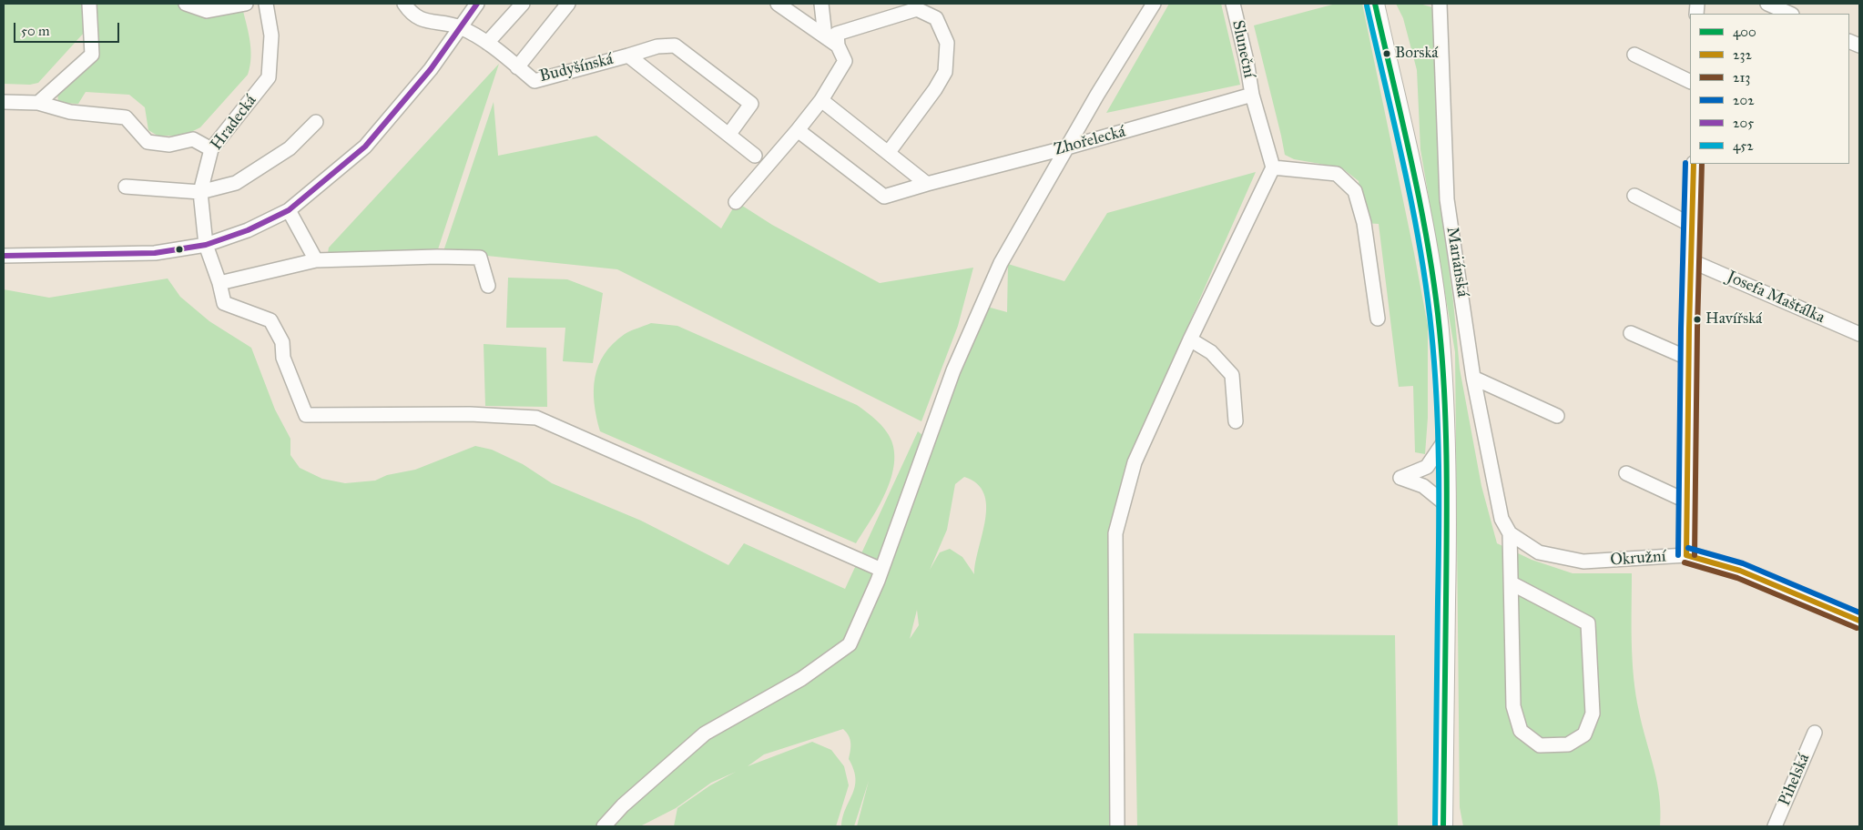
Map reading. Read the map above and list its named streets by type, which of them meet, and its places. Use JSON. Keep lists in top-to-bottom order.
{
  "streets": {
    "street": [
      "Sluneční",
      "Budyšínská",
      "Hradecká",
      "Zhořelecká",
      "Mariánská",
      "Josefa Maštálka",
      "Okružní",
      "Pihelská"
    ]
  },
  "crossings": [
    ["Sluneční", "Zhořelecká"],
    ["Mariánská", "Okružní"]
  ],
  "places": ["Borská", "Havířská"],
  "lines": [
    "transit line 400",
    "transit line 205",
    "transit line 452",
    "transit line 202",
    "transit line 232",
    "transit line 213"
  ],
  "legend": [
    "400",
    "232",
    "213",
    "202",
    "205",
    "452"
  ],
  "scale_bar": "50 m"
}
